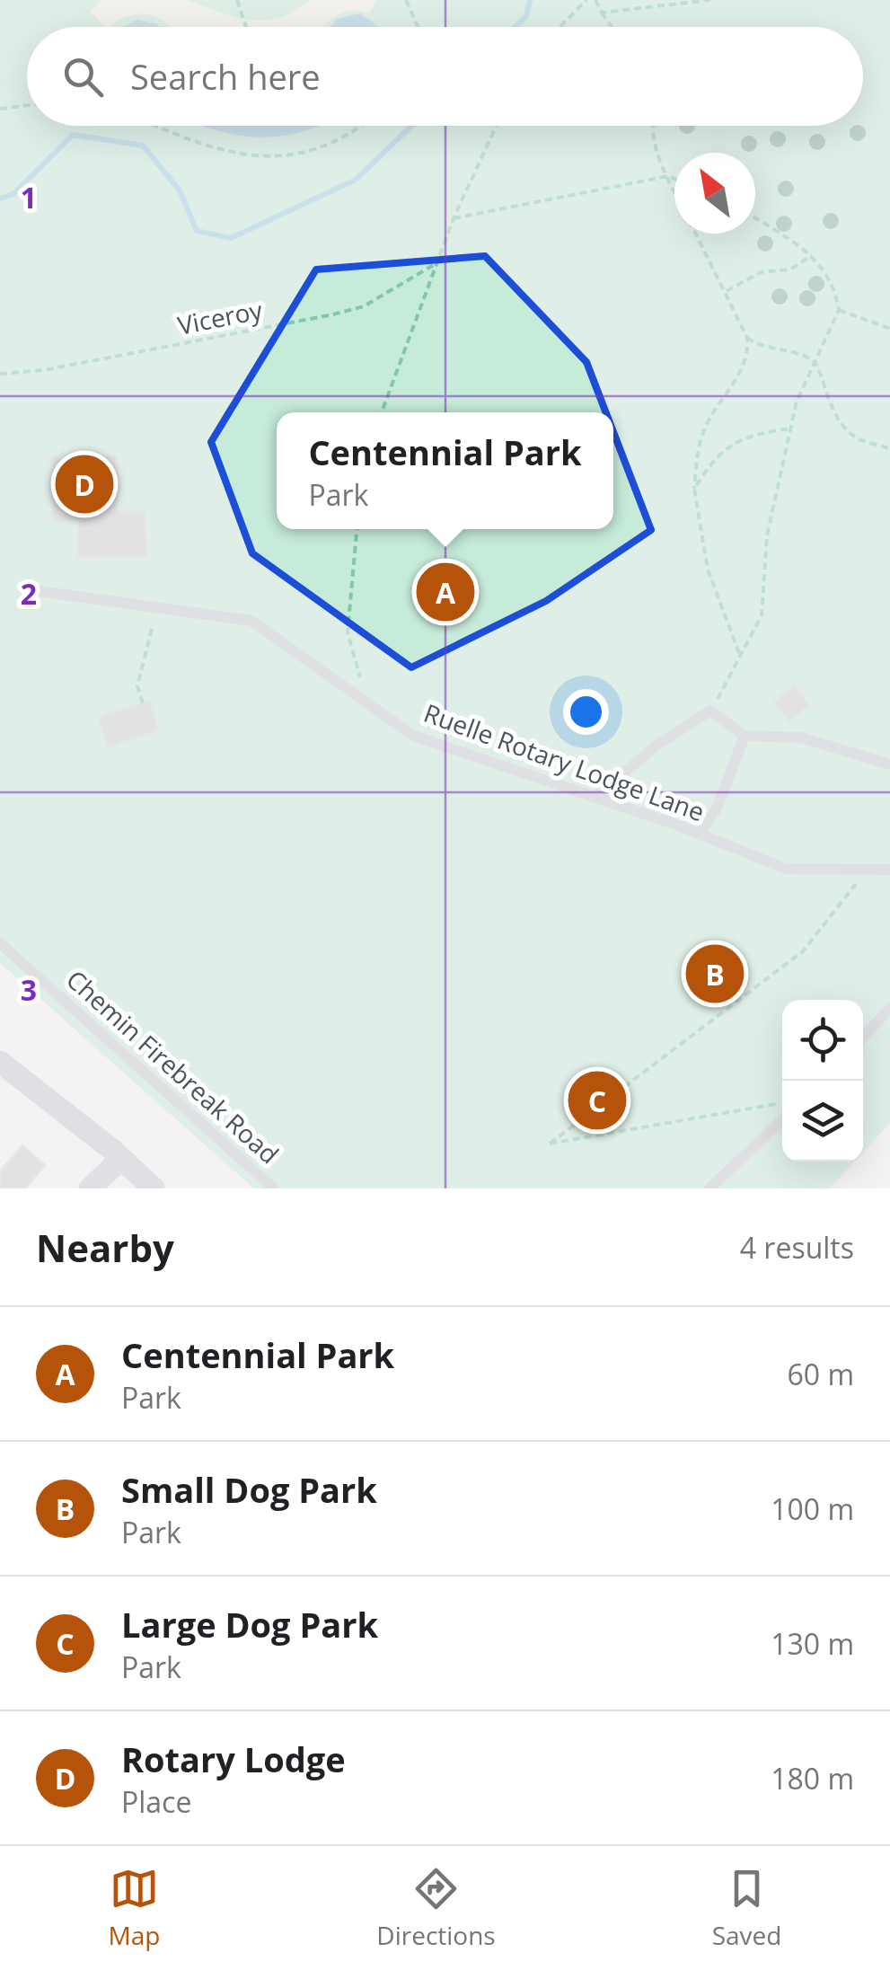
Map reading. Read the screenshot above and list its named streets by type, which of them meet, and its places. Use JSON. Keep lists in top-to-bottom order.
{
  "streets": {
    "lane": ["Ruelle Rotary Lodge Lane", "Chemin Firebreak Road"],
    "path": ["Viceroy"]
  },
  "north": "top left",
  "page": {
    "search": "Search here",
    "popup": ["Centennial Park", "Park"],
    "pins": [
      "D",
      "A",
      "B",
      "C"
    ],
    "heading": ["Nearby", "4 results"],
    "list": [
      {
        "mark": "A",
        "name": "Centennial Park",
        "note": "Park",
        "value": "60 m"
      },
      {
        "mark": "B",
        "name": "Small Dog Park",
        "note": "Park",
        "value": "100 m"
      },
      {
        "mark": "C",
        "name": "Large Dog Park",
        "note": "Park",
        "value": "130 m"
      },
      {
        "mark": "D",
        "name": "Rotary Lodge",
        "note": "Place",
        "value": "180 m"
      }
    ],
    "nav": ["Map", "Directions", "Saved"]
  },
  "grid": {
    "rows": ["1", "2", "3"]
  }
}
